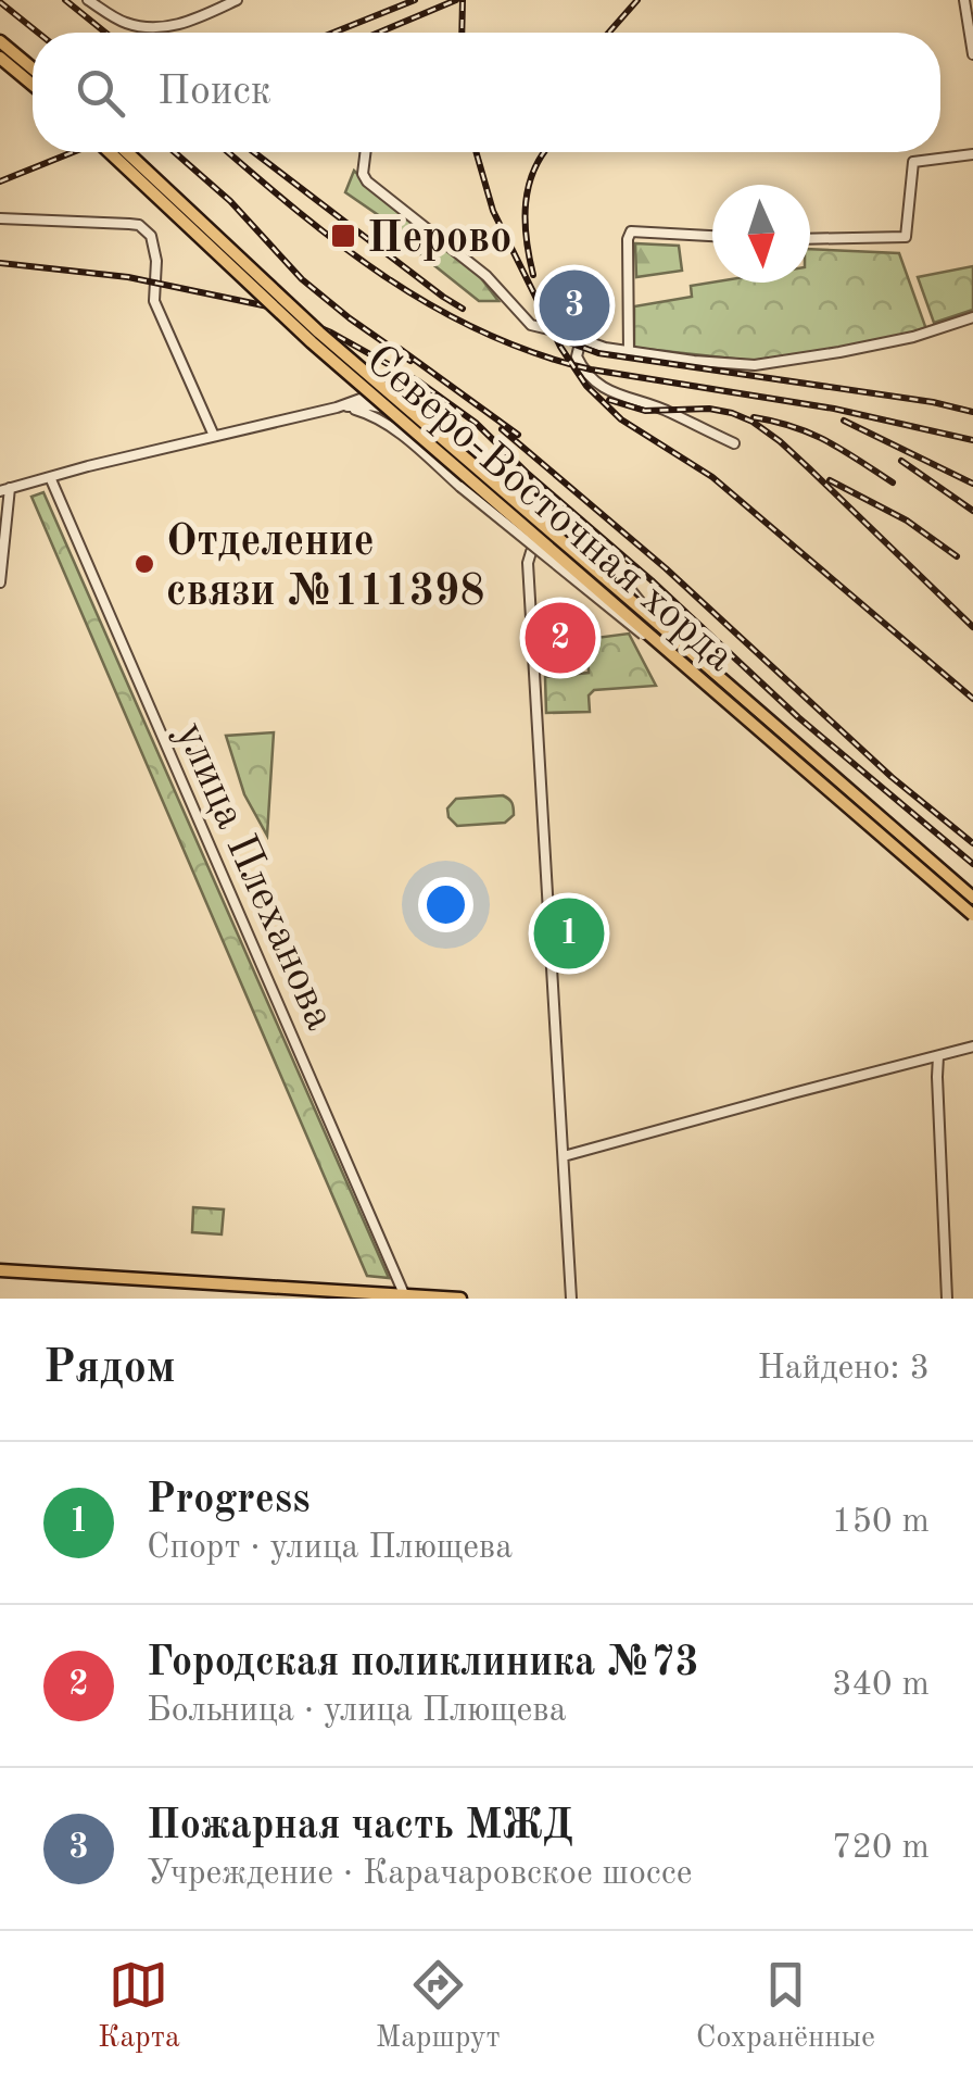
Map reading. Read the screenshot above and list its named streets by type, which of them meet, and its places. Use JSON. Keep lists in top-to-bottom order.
{
  "streets": {
    "main road": ["Северо-Восточная хорда"],
    "street": ["улица Плеханова"]
  },
  "places": {
    "transit": ["Перово"],
    "other": ["Отделение связи №111398"]
  },
  "north": "bottom",
  "page": {
    "search": "Поиск",
    "pins": ["3", "2", "1"],
    "heading": ["Рядом", "Найдено: 3"],
    "list": [
      {
        "mark": "1",
        "name": "Progress",
        "note": "Спорт · улица Плющева",
        "value": "150 m"
      },
      {
        "mark": "2",
        "name": "Городская поликлиника №73",
        "note": "Больница · улица Плющева",
        "value": "340 m"
      },
      {
        "mark": "3",
        "name": "Пожарная часть МЖД",
        "note": "Учреждение · Карачаровское шоссе",
        "value": "720 m"
      }
    ],
    "nav": ["Карта", "Маршрут", "Сохранённые"]
  }
}
